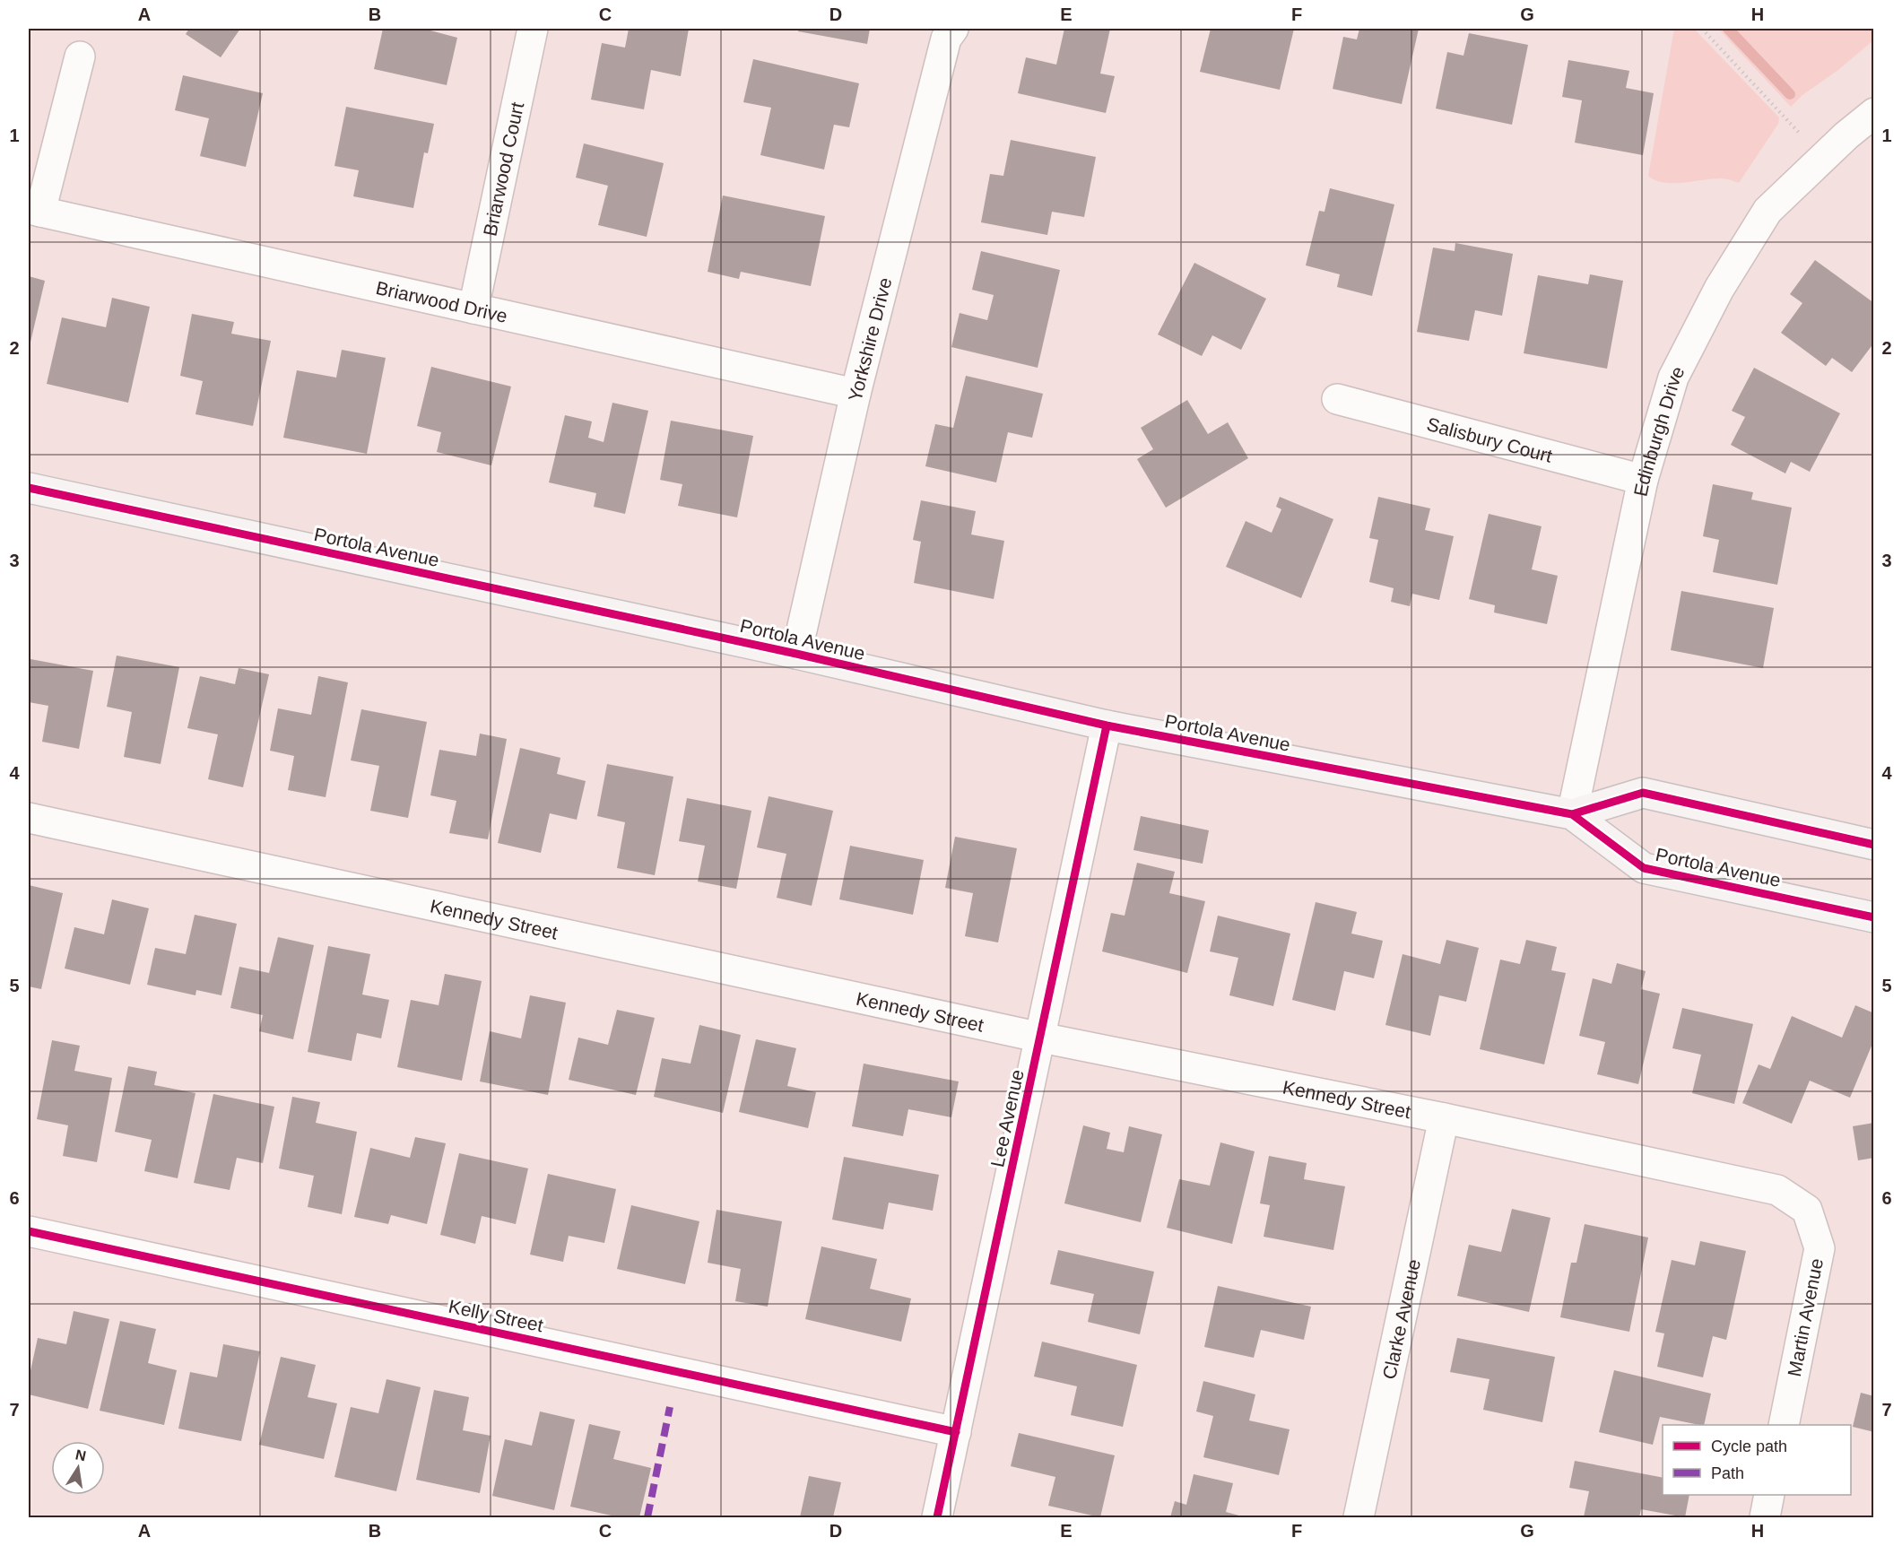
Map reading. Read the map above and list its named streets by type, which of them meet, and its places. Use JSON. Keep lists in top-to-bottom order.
{
  "streets": {
    "main road": ["Portola Avenue"],
    "street": [
      "Briarwood Court",
      "Briarwood Drive",
      "Yorkshire Drive",
      "Edinburgh Drive",
      "Salisbury Court",
      "Kennedy Street",
      "Lee Avenue",
      "Kelly Street",
      "Martin Avenue",
      "Clarke Avenue"
    ]
  },
  "crossings": [
    ["Briarwood Court", "Briarwood Drive"],
    ["Briarwood Drive", "Yorkshire Drive"],
    ["Yorkshire Drive", "Portola Avenue"],
    ["Edinburgh Drive", "Salisbury Court"],
    ["Edinburgh Drive", "Portola Avenue"],
    ["Portola Avenue", "Lee Avenue"],
    ["Kennedy Street", "Lee Avenue"],
    ["Kennedy Street", "Martin Avenue"],
    ["Kennedy Street", "Clarke Avenue"],
    ["Lee Avenue", "Kelly Street"]
  ],
  "legend": ["Cycle path", "Path"],
  "north": "top",
  "grid": {
    "columns": [
      "A",
      "B",
      "C",
      "D",
      "E",
      "F",
      "G",
      "H"
    ],
    "rows": [
      "1",
      "2",
      "3",
      "4",
      "5",
      "6",
      "7"
    ]
  }
}
